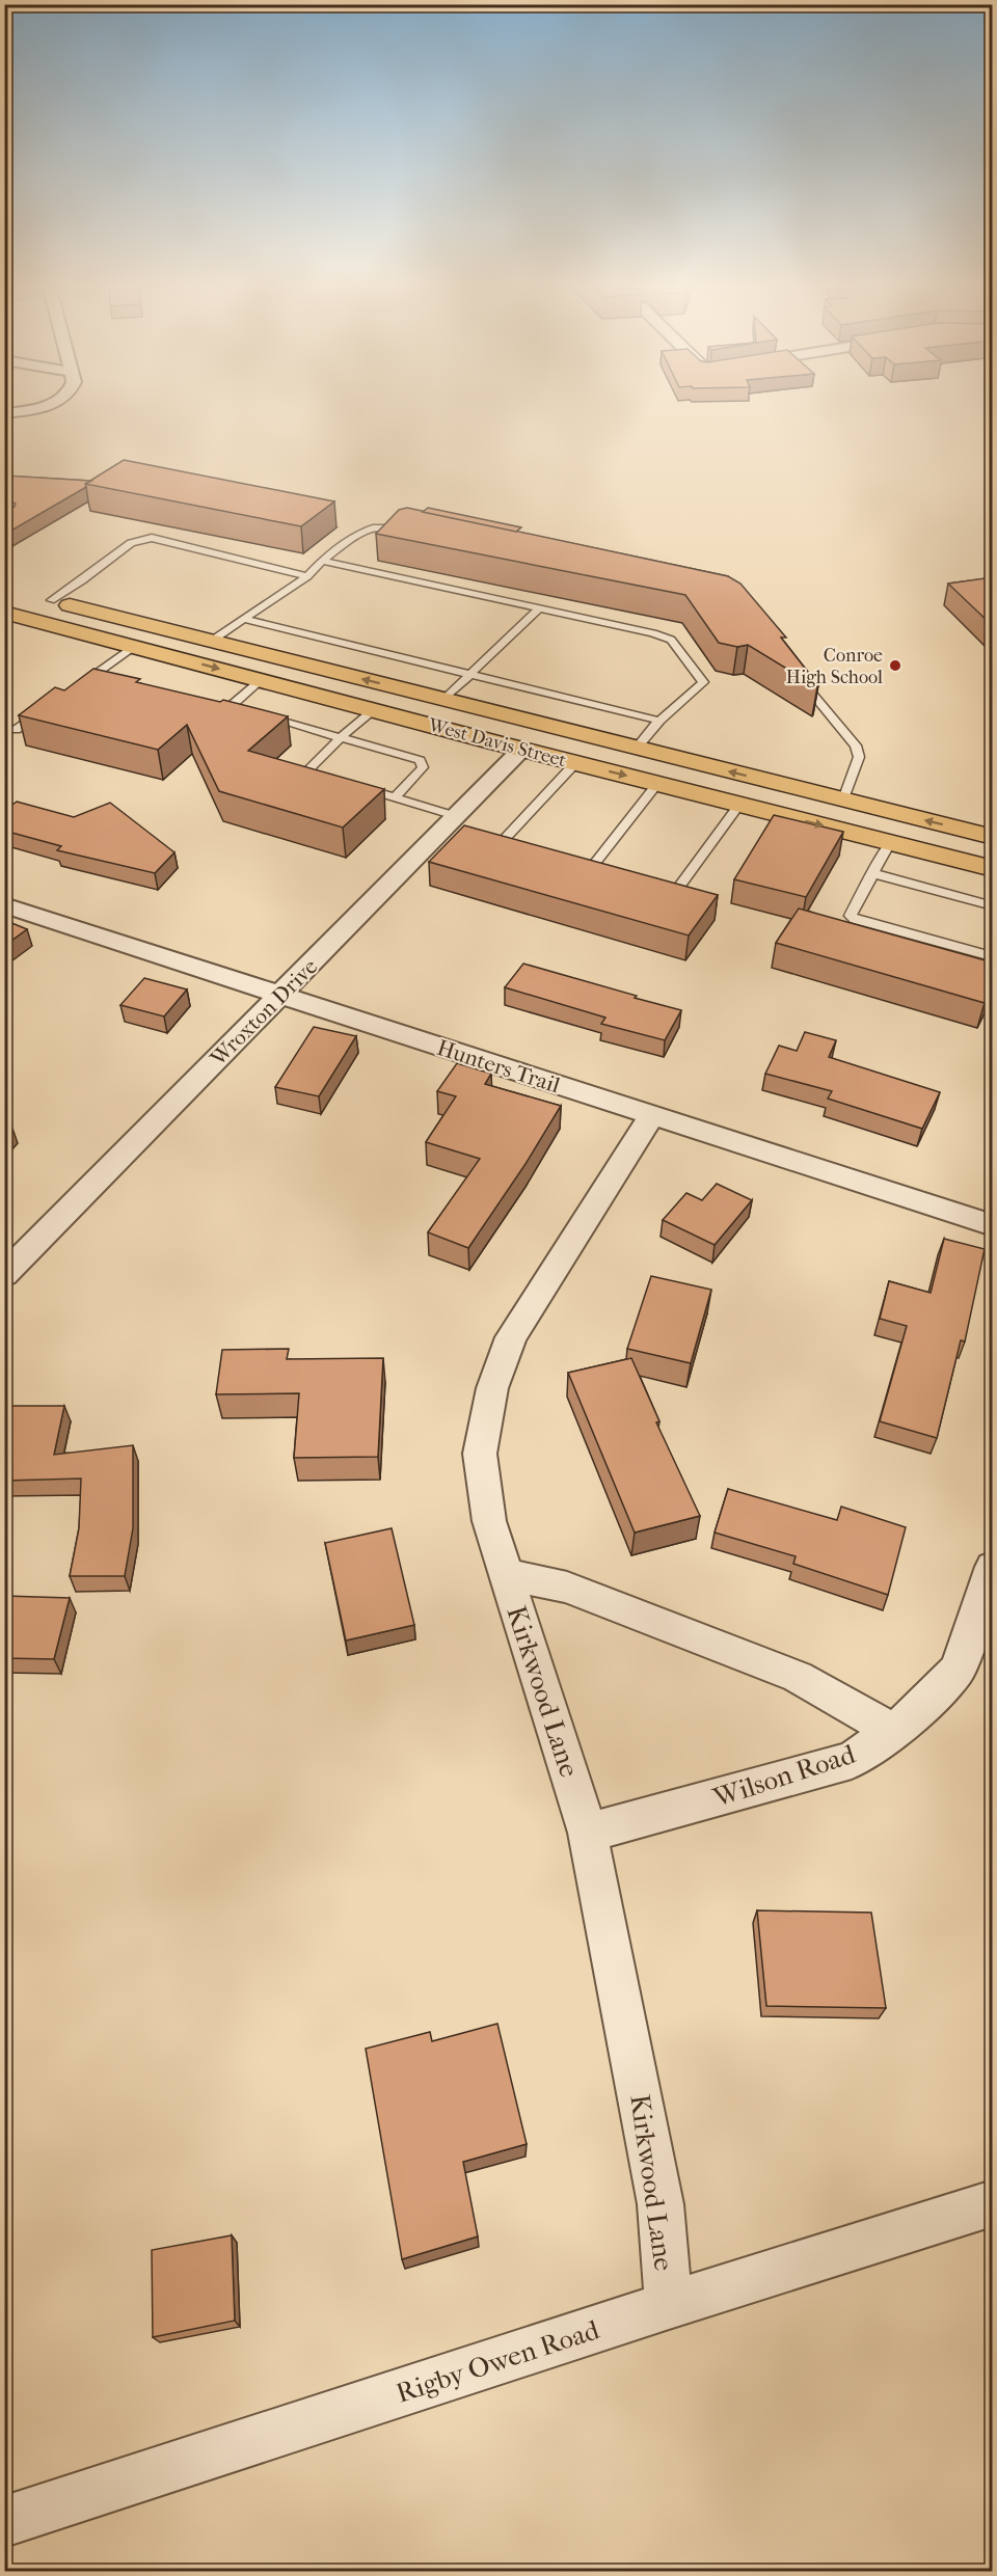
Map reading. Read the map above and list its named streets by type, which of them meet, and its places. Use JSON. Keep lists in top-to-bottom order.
{
  "streets": {
    "main road": ["West Davis Street"],
    "street": [
      "Wroxton Drive",
      "Hunters Trail",
      "Kirkwood Lane",
      "Wilson Road",
      "Rigby Owen Road"
    ]
  },
  "crossings": [
    ["West Davis Street", "Wroxton Drive"],
    ["Wroxton Drive", "Hunters Trail"],
    ["Hunters Trail", "Kirkwood Lane"],
    ["Kirkwood Lane", "Wilson Road"],
    ["Kirkwood Lane", "Rigby Owen Road"]
  ],
  "places": ["Conroe High School"]
}
